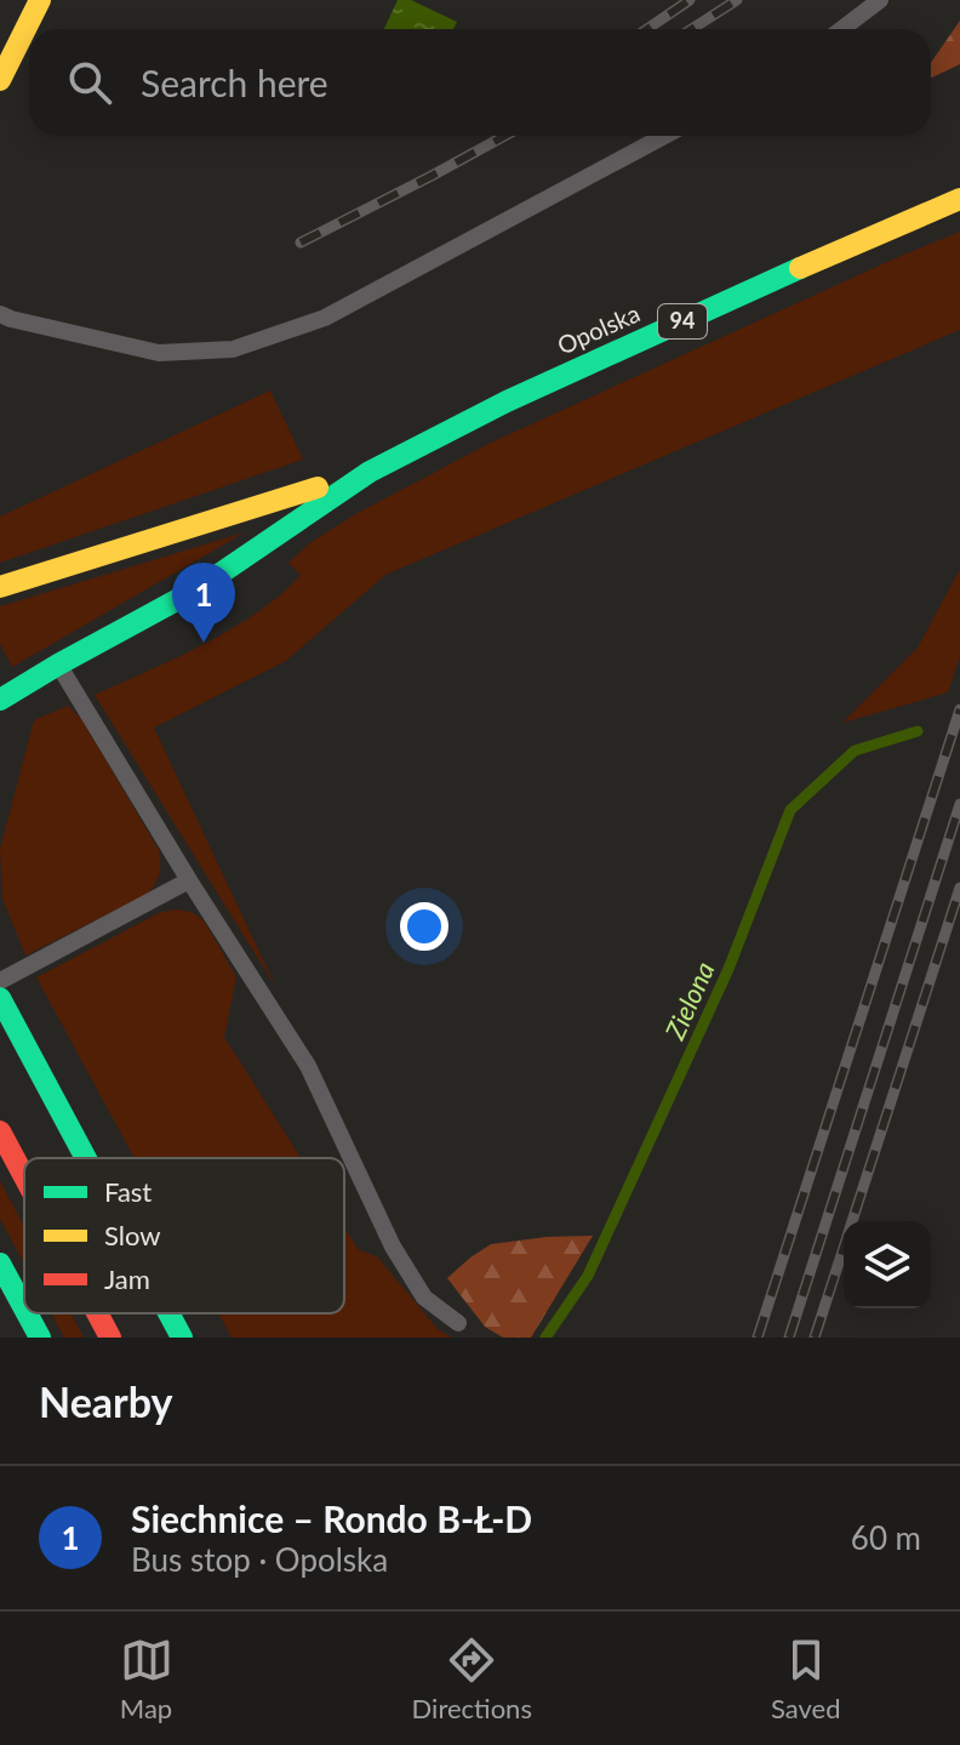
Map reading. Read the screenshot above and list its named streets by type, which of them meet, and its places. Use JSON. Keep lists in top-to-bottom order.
{
  "streets": {
    "main road": ["94", "Opolska"]
  },
  "water": ["Zielona"],
  "legend": ["Fast", "Slow", "Jam"],
  "page": {
    "search": "Search here",
    "pins": "1",
    "heading": "Nearby",
    "list": [
      {
        "mark": "1",
        "name": "Siechnice – Rondo B-Ł-D",
        "note": "Bus stop · Opolska",
        "value": "60 m"
      }
    ],
    "nav": ["Map", "Directions", "Saved"]
  }
}
